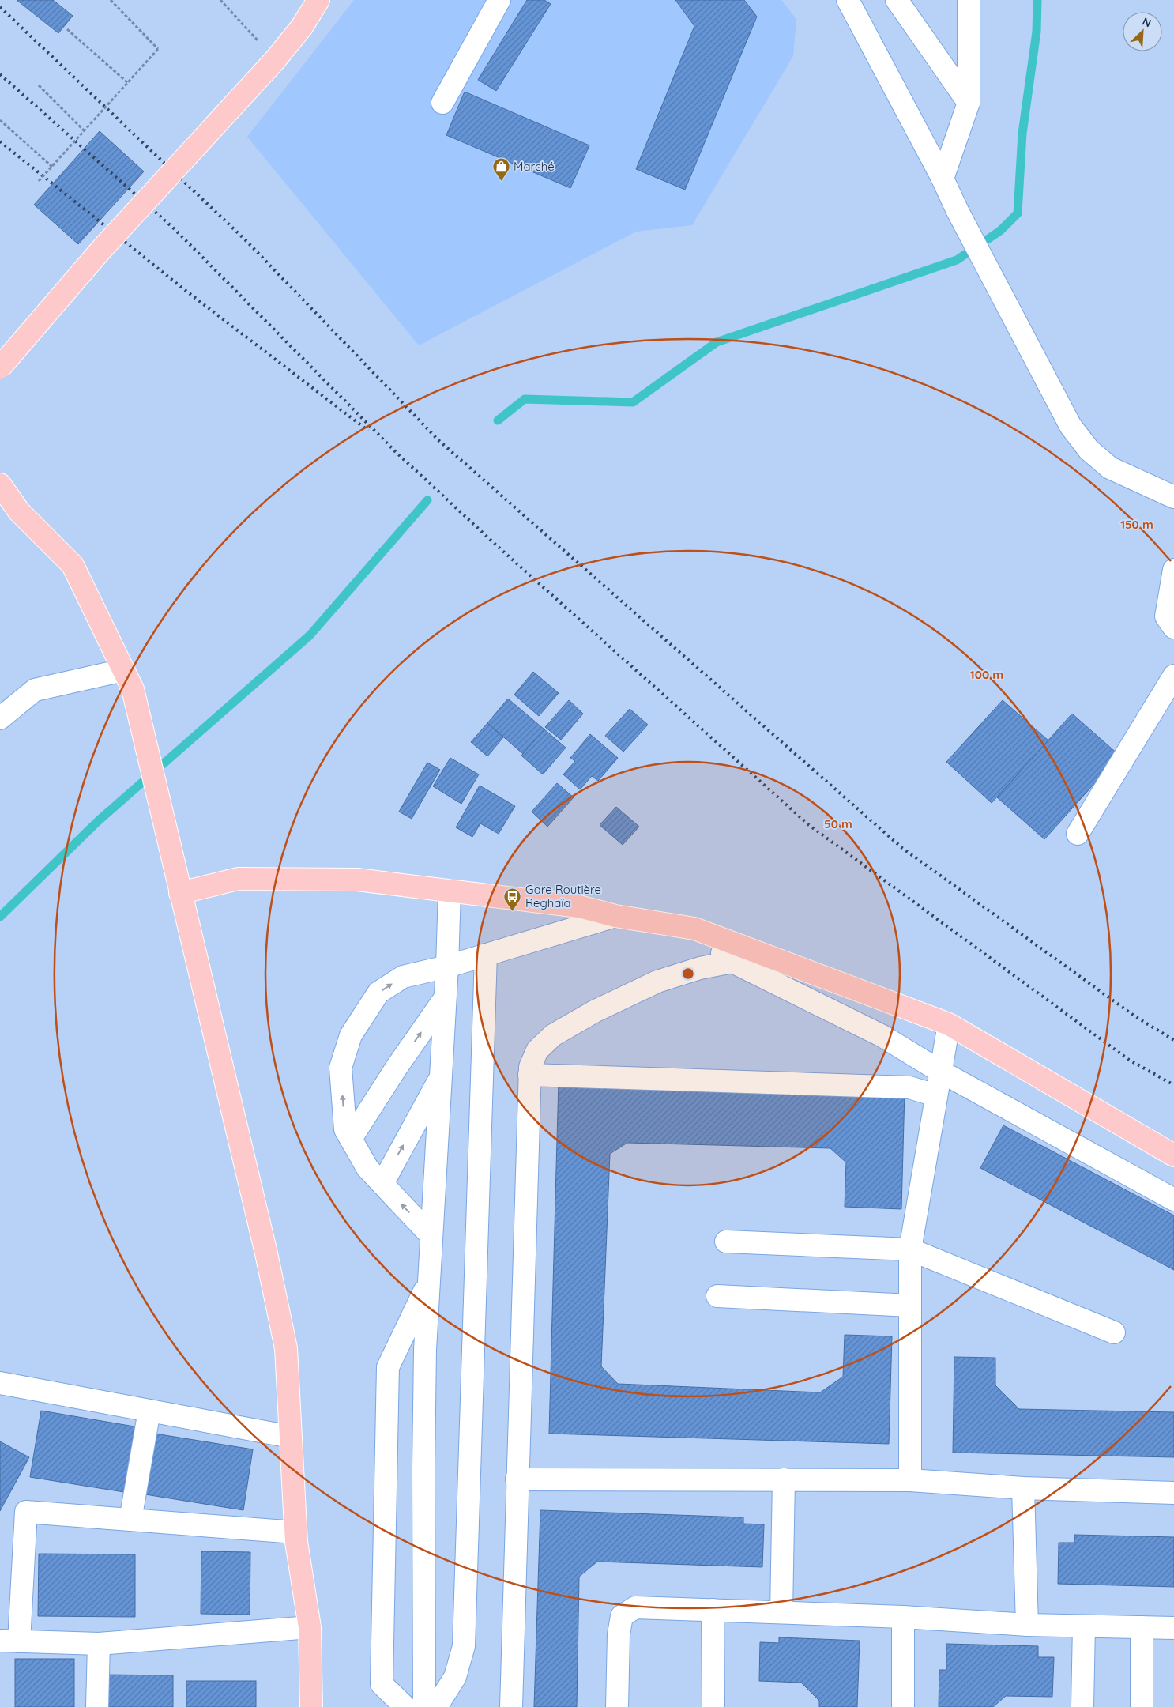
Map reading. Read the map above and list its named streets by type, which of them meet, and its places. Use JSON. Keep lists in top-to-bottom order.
{
  "places": {
    "shop": ["Marché"],
    "bus stop": ["Gare Routière Reghaïa"]
  },
  "north": "top right",
  "rings": ["150 m", "100 m", "50 m"]
}
